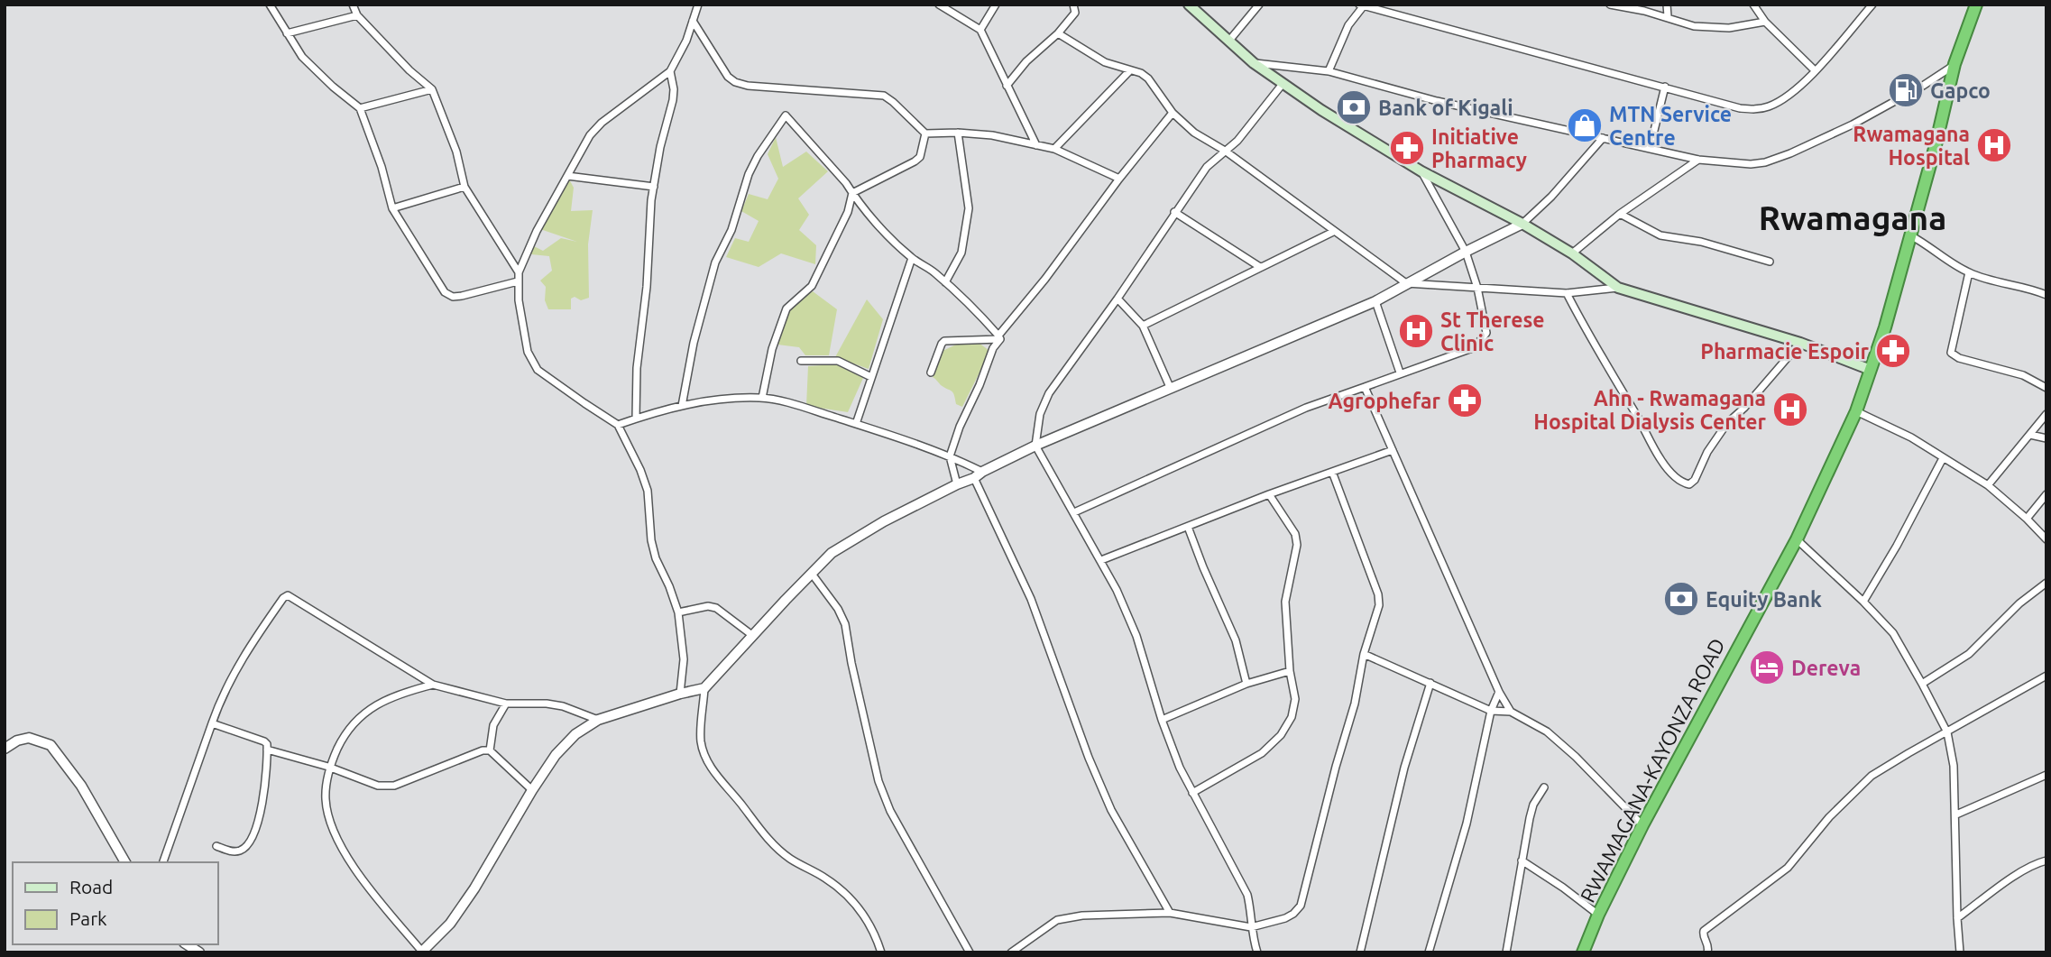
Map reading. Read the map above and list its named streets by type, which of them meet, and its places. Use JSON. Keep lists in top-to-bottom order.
{
  "streets": {
    "highway": ["RWAMAGANA-KAYONZA ROAD"]
  },
  "districts": ["Rwamagana"],
  "places": {
    "fuel station": ["Gapco"],
    "bank": ["Bank of Kigali", "Equity Bank"],
    "shop": ["MTN Service Centre"],
    "hospital": ["Rwamagana Hospital", "St Therese Clinic", "Ahn - Rwamagana Hospital Dialysis Center"],
    "pharmacy": ["Initiative Pharmacy", "Pharmacie Espoir", "Agrophefar"],
    "hotel": ["Dereva"]
  },
  "legend": ["Road", "Park"]
}
